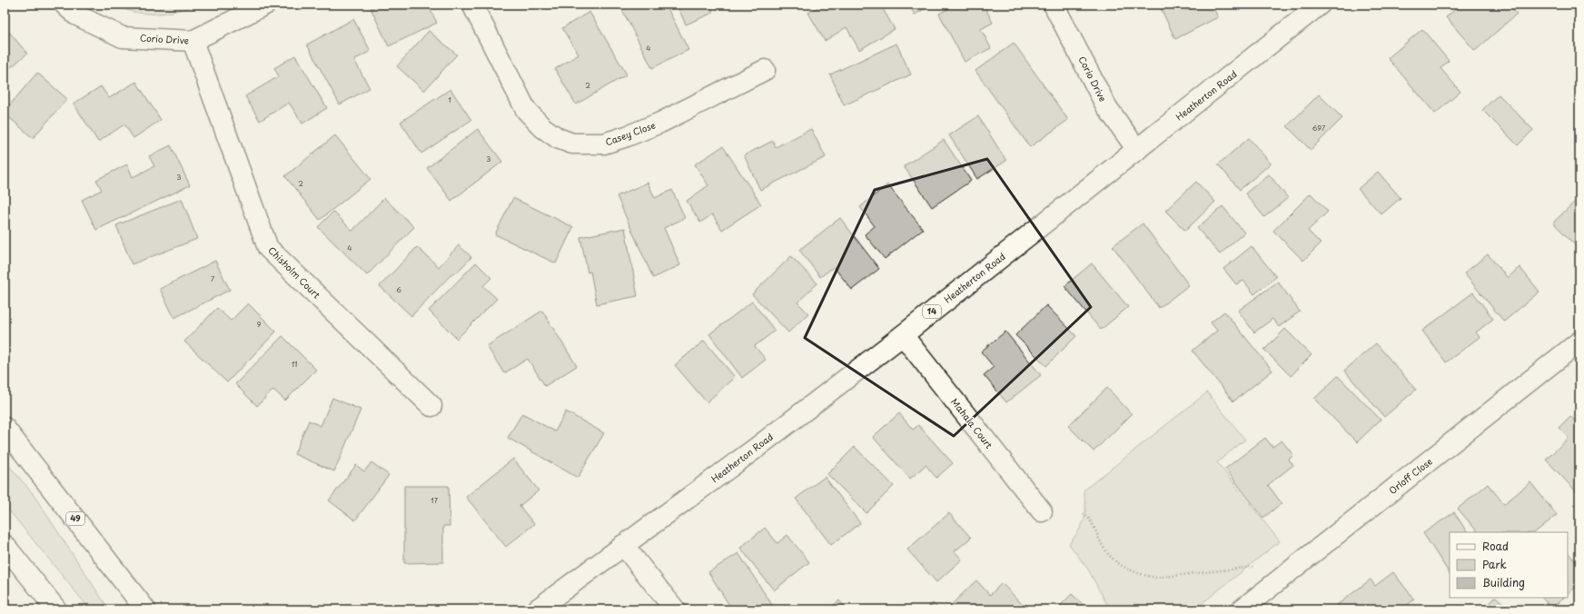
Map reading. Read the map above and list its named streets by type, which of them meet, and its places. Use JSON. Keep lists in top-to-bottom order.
{
  "streets": {
    "street": [
      "Corio Drive",
      "Heatherton Road",
      "Casey Close",
      "Chisholm Court",
      "14",
      "Mahala Court",
      "Orloff Close",
      "49"
    ]
  },
  "crossings": [
    ["Corio Drive", "Heatherton Road"],
    ["Corio Drive", "Chisholm Court"],
    ["Heatherton Road", "Mahala Court"]
  ],
  "house_numbers": [
    "4",
    "2",
    "1",
    "697",
    "3",
    "3",
    "2",
    "4",
    "7",
    "6",
    "9",
    "11",
    "17"
  ],
  "legend": ["Road", "Park", "Building"]
}
